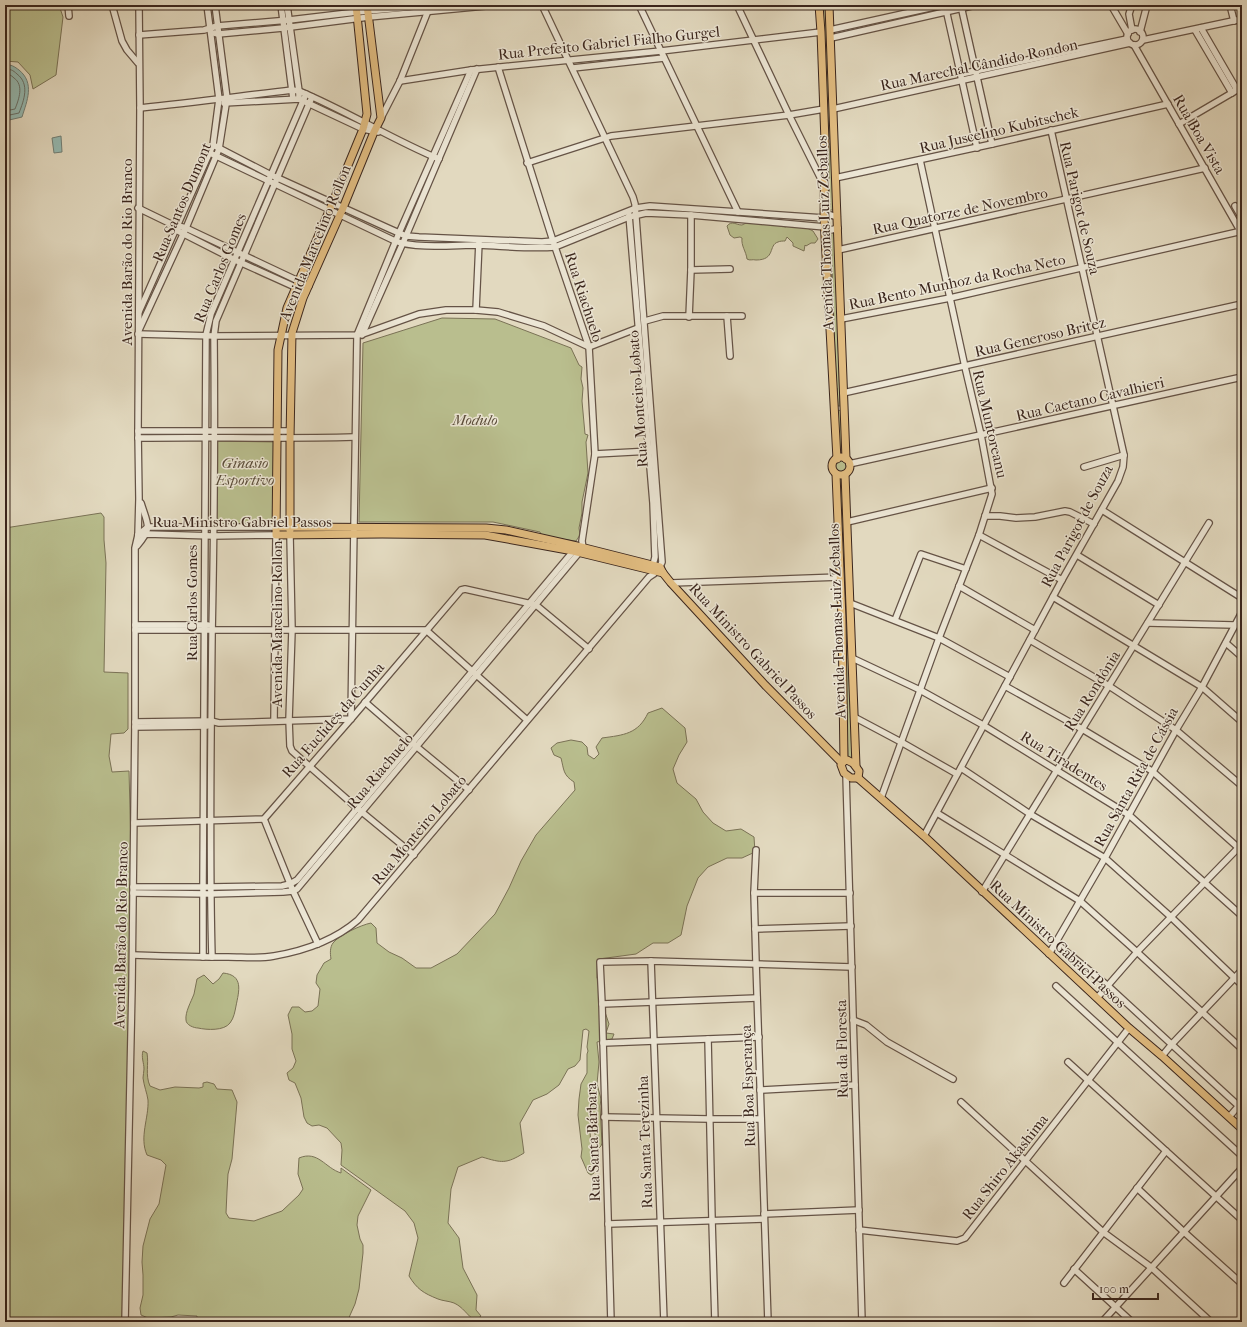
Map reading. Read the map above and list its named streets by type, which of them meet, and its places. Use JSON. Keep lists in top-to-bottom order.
{
  "streets": {
    "main road": ["Avenida Thomas Luiz Zeballos", "Avenida Marcelino Rollon", "Rua Ministro Gabriel Passos"],
    "street": [
      "Rua Prefeito Gabriel Fialho Gurgel",
      "Rua Marechal Cândido Rondon",
      "Rua Juscelino Kubitschek",
      "Rua Boa Vista",
      "Rua Santos Dumont",
      "Rua Parigot de Souza",
      "Rua Quatorze de Novembro",
      "Avenida Barão do Rio Branco",
      "Rua Carlos Gomes",
      "Rua Bento Munhoz da Rocha Neto",
      "Rua Riachuelo",
      "Rua Generoso Britez",
      "Rua Monteiro Lobato",
      "Rua Caetano Cavalhieri",
      "Rua Muntoreanu",
      "Rua Rondônia",
      "Rua Euclides da Cunha",
      "Rua Tiradentes",
      "Rua Santa Rita de Cássia",
      "Rua da Floresta",
      "Rua Boa Esperança",
      "Rua Santa Bárbara",
      "Rua Santa Terezinha",
      "Rua Shiro Akashima"
    ]
  },
  "crossings": [
    ["Rua Prefeito Gabriel Fialho Gurgel", "Avenida Thomas Luiz Zeballos"],
    ["Rua Prefeito Gabriel Fialho Gurgel", "Avenida Marcelino Rollon"],
    ["Rua Prefeito Gabriel Fialho Gurgel", "Rua Riachuelo"],
    ["Rua Prefeito Gabriel Fialho Gurgel", "Rua Monteiro Lobato"],
    ["Rua Marechal Cândido Rondon", "Rua Boa Vista"],
    ["Rua Marechal Cândido Rondon", "Avenida Thomas Luiz Zeballos"],
    ["Rua Juscelino Kubitschek", "Rua Boa Vista"],
    ["Rua Juscelino Kubitschek", "Rua Parigot de Souza"],
    ["Rua Juscelino Kubitschek", "Avenida Thomas Luiz Zeballos"],
    ["Rua Juscelino Kubitschek", "Rua Muntoreanu"],
    ["Rua Boa Vista", "Rua Quatorze de Novembro"],
    ["Rua Boa Vista", "Rua Bento Munhoz da Rocha Neto"],
    ["Rua Santos Dumont", "Avenida Barão do Rio Branco"],
    ["Rua Parigot de Souza", "Rua Quatorze de Novembro"],
    ["Rua Parigot de Souza", "Rua Bento Munhoz da Rocha Neto"],
    ["Rua Parigot de Souza", "Rua Generoso Britez"],
    ["Rua Parigot de Souza", "Rua Caetano Cavalhieri"],
    ["Rua Parigot de Souza", "Rua Ministro Gabriel Passos"],
    ["Rua Parigot de Souza", "Rua Tiradentes"],
    ["Rua Quatorze de Novembro", "Avenida Thomas Luiz Zeballos"],
    ["Rua Quatorze de Novembro", "Rua Muntoreanu"],
    ["Avenida Thomas Luiz Zeballos", "Rua Bento Munhoz da Rocha Neto"],
    ["Avenida Thomas Luiz Zeballos", "Rua Generoso Britez"],
    ["Avenida Thomas Luiz Zeballos", "Rua Caetano Cavalhieri"],
    ["Avenida Thomas Luiz Zeballos", "Rua Ministro Gabriel Passos"],
    ["Avenida Thomas Luiz Zeballos", "Rua Tiradentes"],
    ["Avenida Thomas Luiz Zeballos", "Rua da Floresta"],
    ["Avenida Marcelino Rollon", "Rua Riachuelo"],
    ["Avenida Marcelino Rollon", "Rua Monteiro Lobato"],
    ["Avenida Marcelino Rollon", "Rua Ministro Gabriel Passos"],
    ["Avenida Marcelino Rollon", "Rua Euclides da Cunha"],
    ["Avenida Barão do Rio Branco", "Rua Monteiro Lobato"],
    ["Avenida Barão do Rio Branco", "Rua Ministro Gabriel Passos"],
    ["Rua Carlos Gomes", "Rua Monteiro Lobato"],
    ["Rua Carlos Gomes", "Rua Ministro Gabriel Passos"],
    ["Rua Bento Munhoz da Rocha Neto", "Rua Muntoreanu"],
    ["Rua Riachuelo", "Rua Ministro Gabriel Passos"],
    ["Rua Riachuelo", "Rua Euclides da Cunha"],
    ["Rua Generoso Britez", "Rua Muntoreanu"],
    ["Rua Monteiro Lobato", "Rua Ministro Gabriel Passos"],
    ["Rua Caetano Cavalhieri", "Rua Muntoreanu"],
    ["Rua Muntoreanu", "Rua Ministro Gabriel Passos"],
    ["Rua Muntoreanu", "Rua Tiradentes"],
    ["Rua Ministro Gabriel Passos", "Rua Rondônia"],
    ["Rua Ministro Gabriel Passos", "Rua Santa Rita de Cássia"],
    ["Rua Ministro Gabriel Passos", "Rua da Floresta"],
    ["Rua Ministro Gabriel Passos", "Rua Shiro Akashima"],
    ["Rua Rondônia", "Rua Tiradentes"],
    ["Rua Tiradentes", "Rua Santa Rita de Cássia"],
    ["Rua da Floresta", "Rua Shiro Akashima"],
    ["Rua Santa Bárbara", "Rua Santa Terezinha"]
  ],
  "parks": ["Modulo", "Ginasio Esportivo"],
  "scale_bar": "100 m"
}
